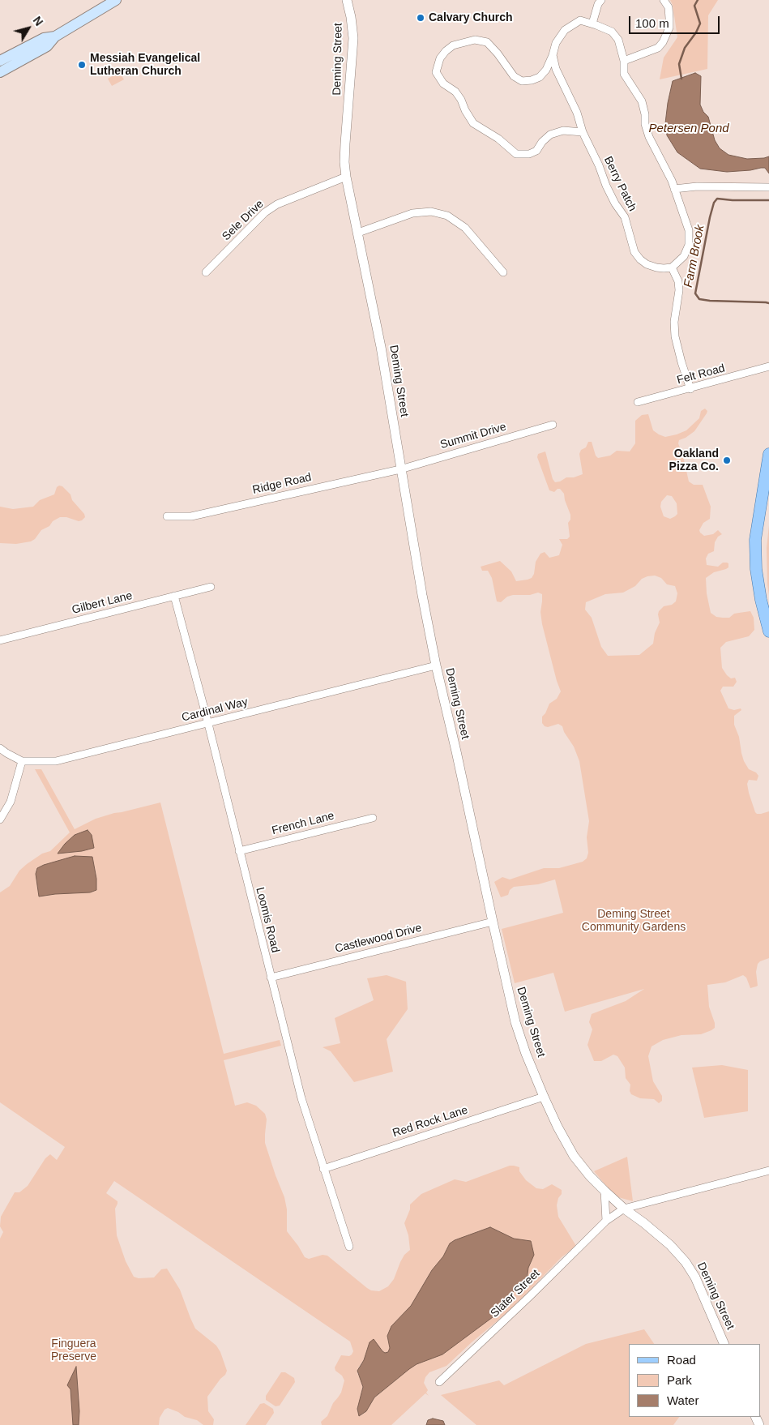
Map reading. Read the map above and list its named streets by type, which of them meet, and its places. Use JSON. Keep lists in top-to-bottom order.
{
  "streets": {
    "street": [
      "Deming Street",
      "Berry Patch",
      "Sele Drive",
      "Felt Road",
      "Summit Drive",
      "Ridge Road",
      "Gilbert Lane",
      "Cardinal Way",
      "French Lane",
      "Loomis Road",
      "Castlewood Drive",
      "Red Rock Lane",
      "Slater Street"
    ]
  },
  "crossings": [
    ["Deming Street", "Sele Drive"],
    ["Deming Street", "Summit Drive"],
    ["Deming Street", "Ridge Road"],
    ["Deming Street", "Cardinal Way"],
    ["Deming Street", "Castlewood Drive"],
    ["Deming Street", "Red Rock Lane"],
    ["Deming Street", "Slater Street"],
    ["Summit Drive", "Ridge Road"],
    ["Gilbert Lane", "Loomis Road"],
    ["Cardinal Way", "Loomis Road"],
    ["French Lane", "Loomis Road"],
    ["Loomis Road", "Castlewood Drive"],
    ["Loomis Road", "Red Rock Lane"]
  ],
  "water": ["Petersen Pond", "Farm Brook"],
  "parks": ["Deming Street Community Gardens", "Finguera Preserve"],
  "places": ["Calvary Church", "Messiah Evangelical Lutheran Church", "Oakland Pizza Co."],
  "legend": ["Road", "Park", "Water"],
  "scale_bar": "100 m",
  "north": "top right"
}
